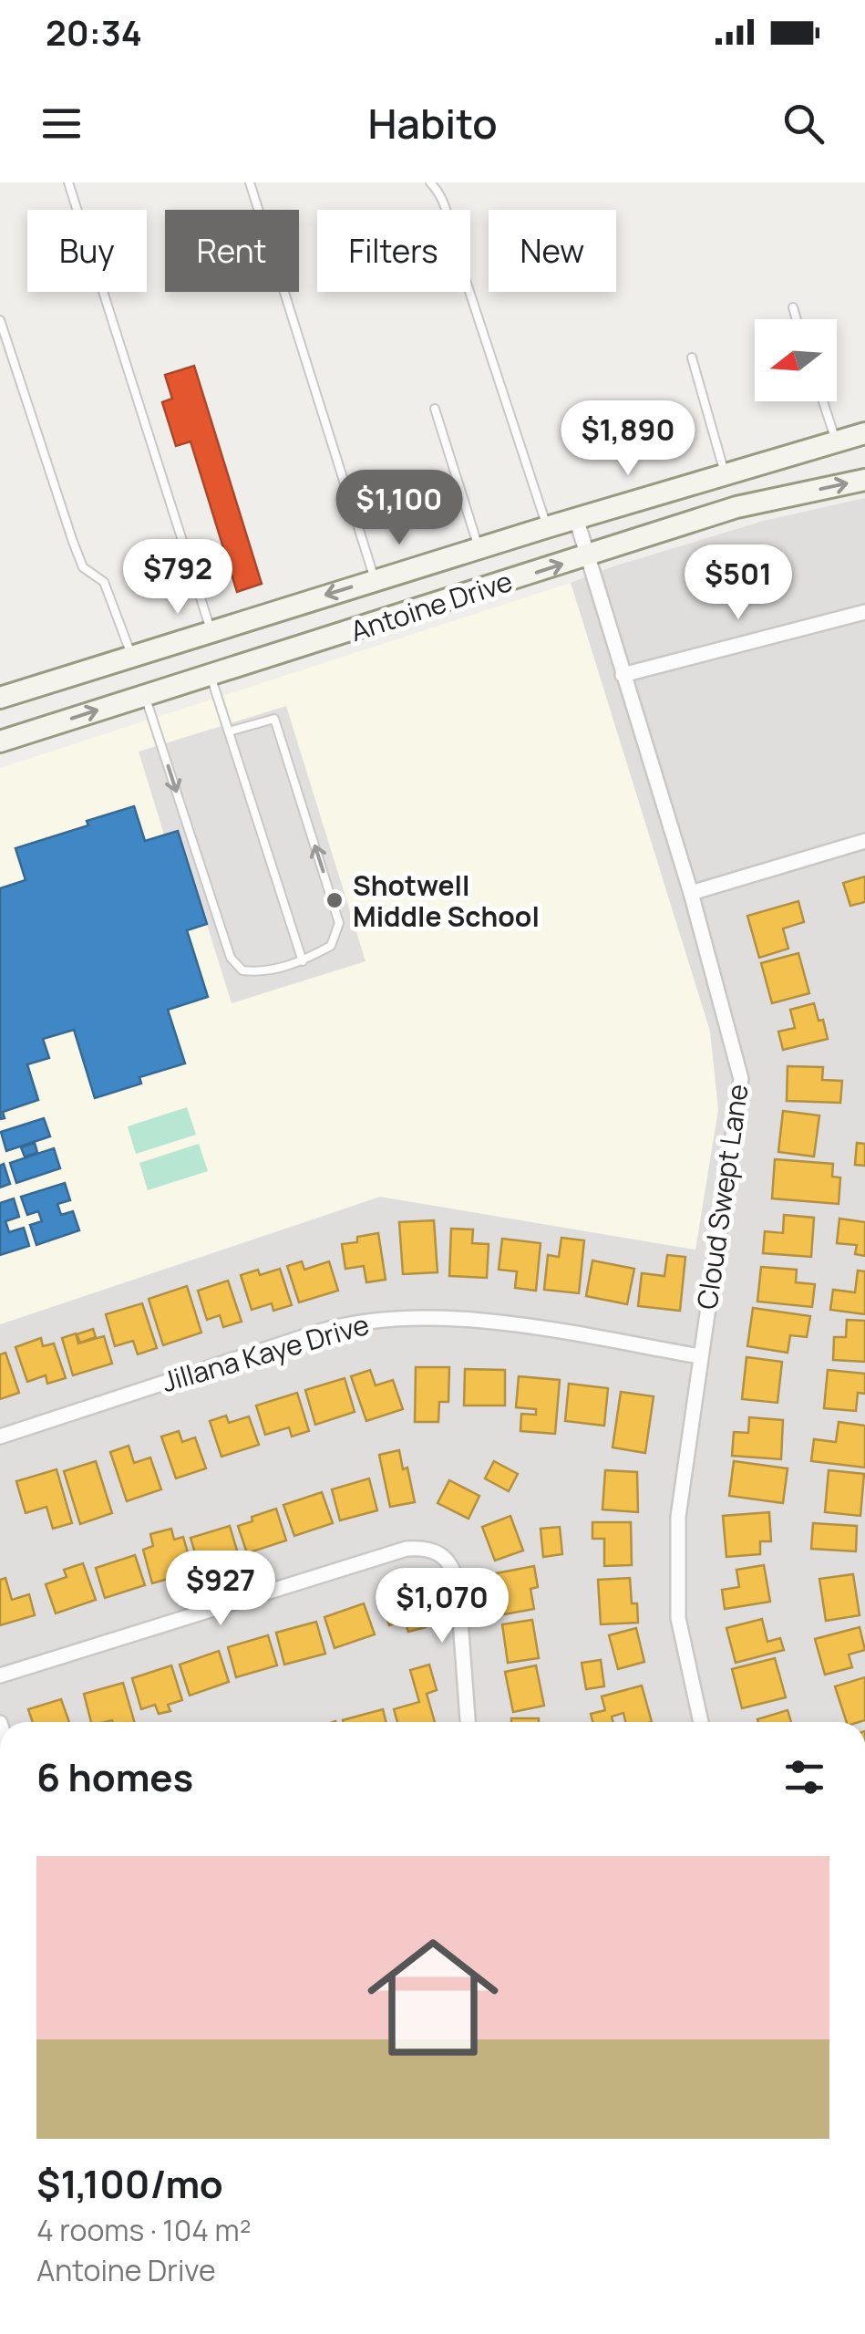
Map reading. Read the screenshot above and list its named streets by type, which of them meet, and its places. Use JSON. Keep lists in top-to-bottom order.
{
  "streets": {
    "main road": ["Antoine Drive"],
    "street": ["Cloud Swept Lane", "Jillana Kaye Drive"]
  },
  "crossings": [
    ["Antoine Drive", "Cloud Swept Lane"],
    ["Cloud Swept Lane", "Jillana Kaye Drive"]
  ],
  "places": ["Shotwell Middle School"],
  "north": "left",
  "page": {
    "status": "20:34",
    "header": "Habito",
    "chip": [
      "Buy",
      "Rent",
      "Filters",
      "New"
    ],
    "price": [
      "$1,890",
      "$1,100",
      "$792",
      "$501",
      "$927",
      "$1,070"
    ],
    "heading": "6 homes",
    "list": [
      {
        "name": "$1,100/mo",
        "note": "4 rooms · 104 m² · Antoine Drive"
      }
    ]
  }
}
